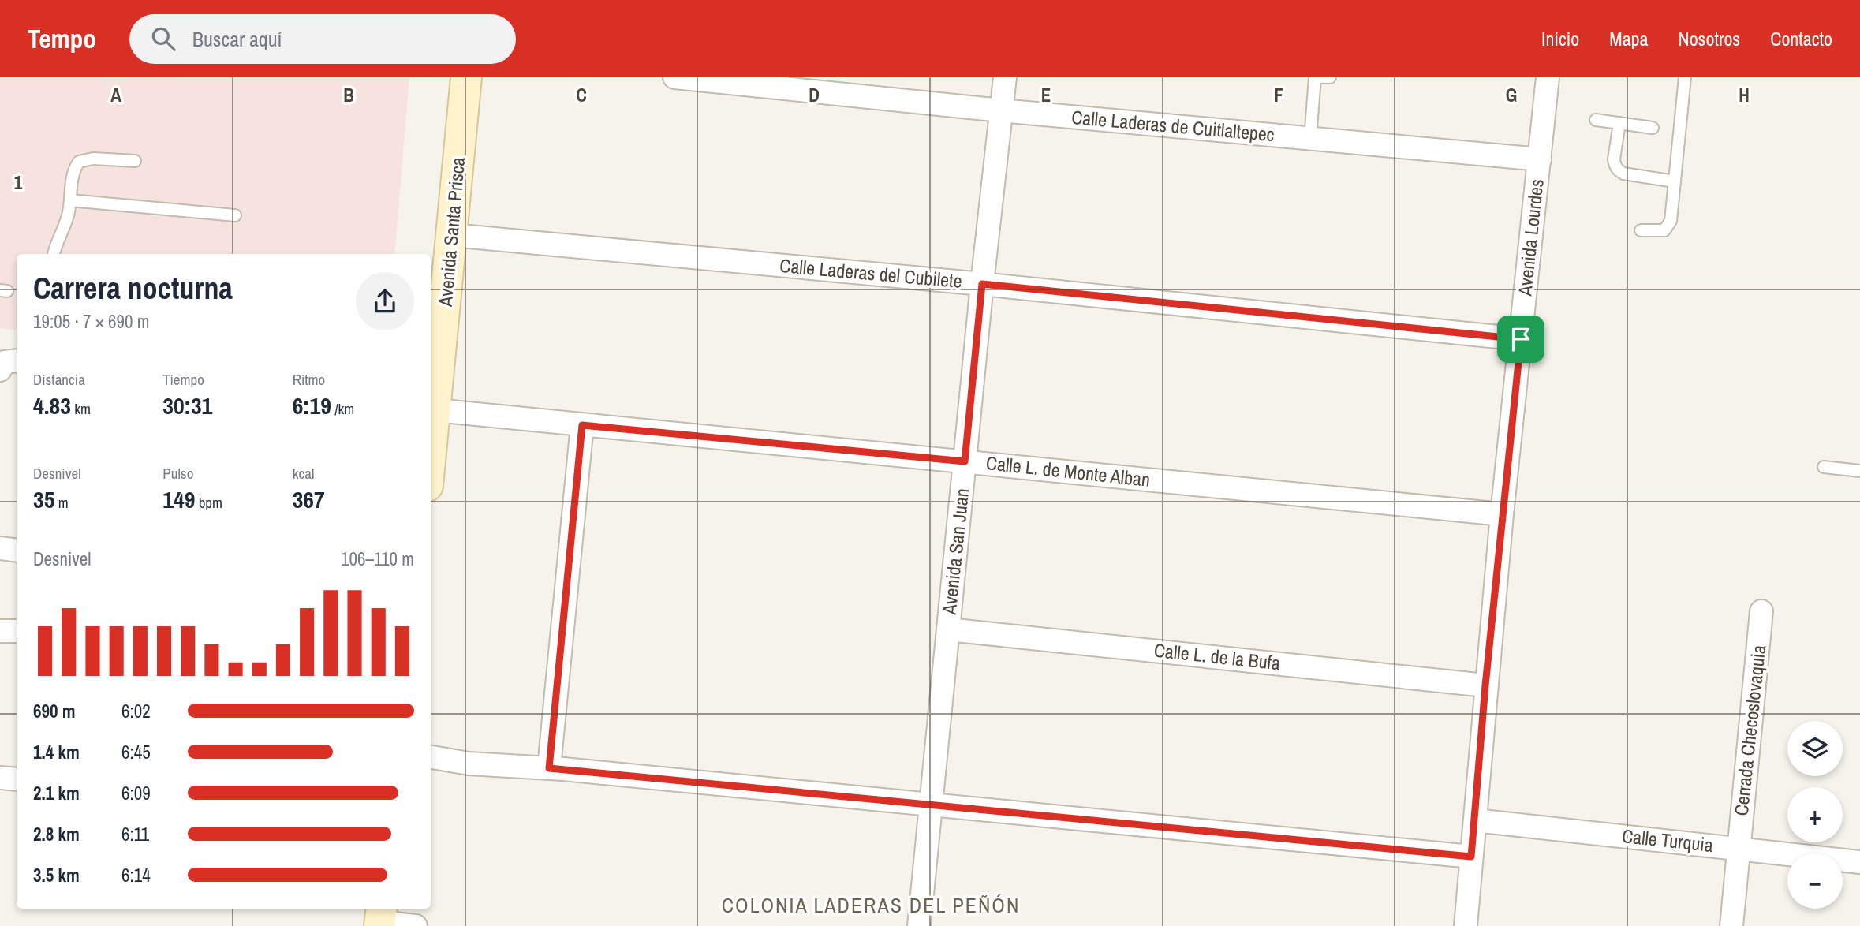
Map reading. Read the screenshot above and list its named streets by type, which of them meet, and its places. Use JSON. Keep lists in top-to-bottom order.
{
  "streets": {
    "street": [
      "Calle Laderas de Cuitlaltepec",
      "Avenida Santa Prisca",
      "Avenida Lourdes",
      "Calle Laderas del Cubilete",
      "Calle L. de Monte Alban",
      "Avenida San Juan",
      "Calle L. de la Bufa",
      "Cerrada Checoslovaquia",
      "Calle Turquia"
    ]
  },
  "crossings": [
    ["Calle Laderas de Cuitlaltepec", "Avenida Lourdes"],
    ["Calle Laderas de Cuitlaltepec", "Avenida San Juan"],
    ["Avenida Santa Prisca", "Calle Laderas del Cubilete"],
    ["Avenida Santa Prisca", "Calle L. de Monte Alban"],
    ["Avenida Lourdes", "Calle Laderas del Cubilete"],
    ["Avenida Lourdes", "Calle L. de Monte Alban"],
    ["Avenida Lourdes", "Calle L. de la Bufa"],
    ["Avenida Lourdes", "Calle Turquia"],
    ["Calle Laderas del Cubilete", "Avenida San Juan"],
    ["Calle L. de Monte Alban", "Avenida San Juan"],
    ["Avenida San Juan", "Calle L. de la Bufa"],
    ["Cerrada Checoslovaquia", "Calle Turquia"]
  ],
  "districts": ["COLONIA LADERAS DEL PEÑÓN"],
  "page": {
    "header": "Tempo",
    "search": "Buscar aquí",
    "nav": [
      "Inicio",
      "Mapa",
      "Nosotros",
      "Contacto"
    ],
    "heading": ["Carrera nocturna", "19:05 · 7 × 690 m"],
    "stats": [
      ["Distancia", "4.83 km"],
      ["Tiempo", "30:31"],
      ["Ritmo", "6:19 /km"],
      ["Desnivel", "35 m"],
      ["Pulso", "149 bpm"],
      ["kcal", "367"]
    ],
    "chart": ["Desnivel", "106–110 m"],
    "list": [
      {
        "name": "690 m",
        "note": "6:02"
      },
      {
        "name": "1.4 km",
        "note": "6:45"
      },
      {
        "name": "2.1 km",
        "note": "6:09"
      },
      {
        "name": "2.8 km",
        "note": "6:11"
      },
      {
        "name": "3.5 km",
        "note": "6:14"
      }
    ],
    "map_buttons": ["+", "−"]
  },
  "grid": {
    "columns": [
      "A",
      "B",
      "C",
      "D",
      "E",
      "F",
      "G",
      "H"
    ],
    "rows": ["1"]
  }
}
